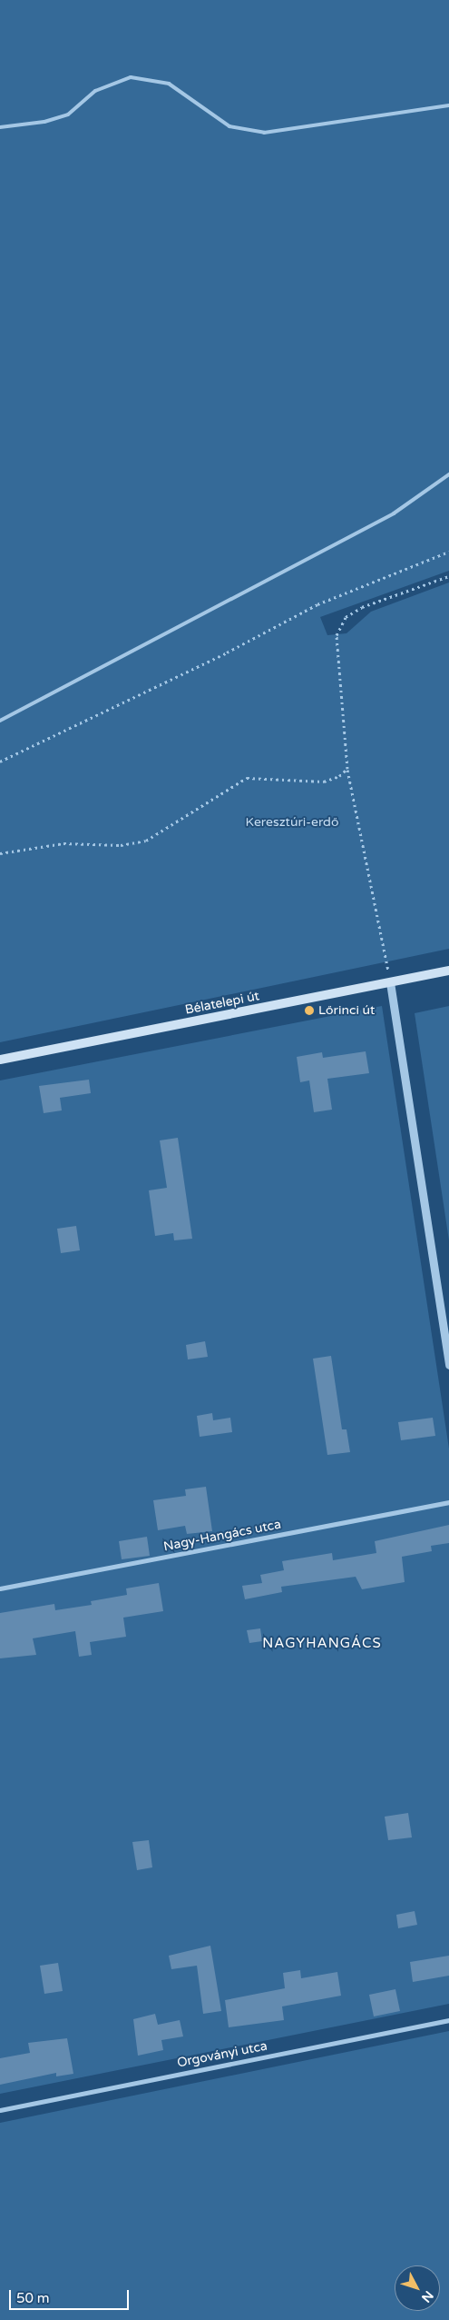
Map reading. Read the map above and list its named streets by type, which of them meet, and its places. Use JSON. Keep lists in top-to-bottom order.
{
  "streets": {
    "main road": ["Bélatelepi út"],
    "street": ["Nagy-Hangács utca", "Orgoványi utca"]
  },
  "districts": ["NAGYHANGÁCS"],
  "parks": ["Keresztúri-erdő"],
  "places": ["Lőrinci út"],
  "scale_bar": "50 m",
  "north": "bottom right"
}
